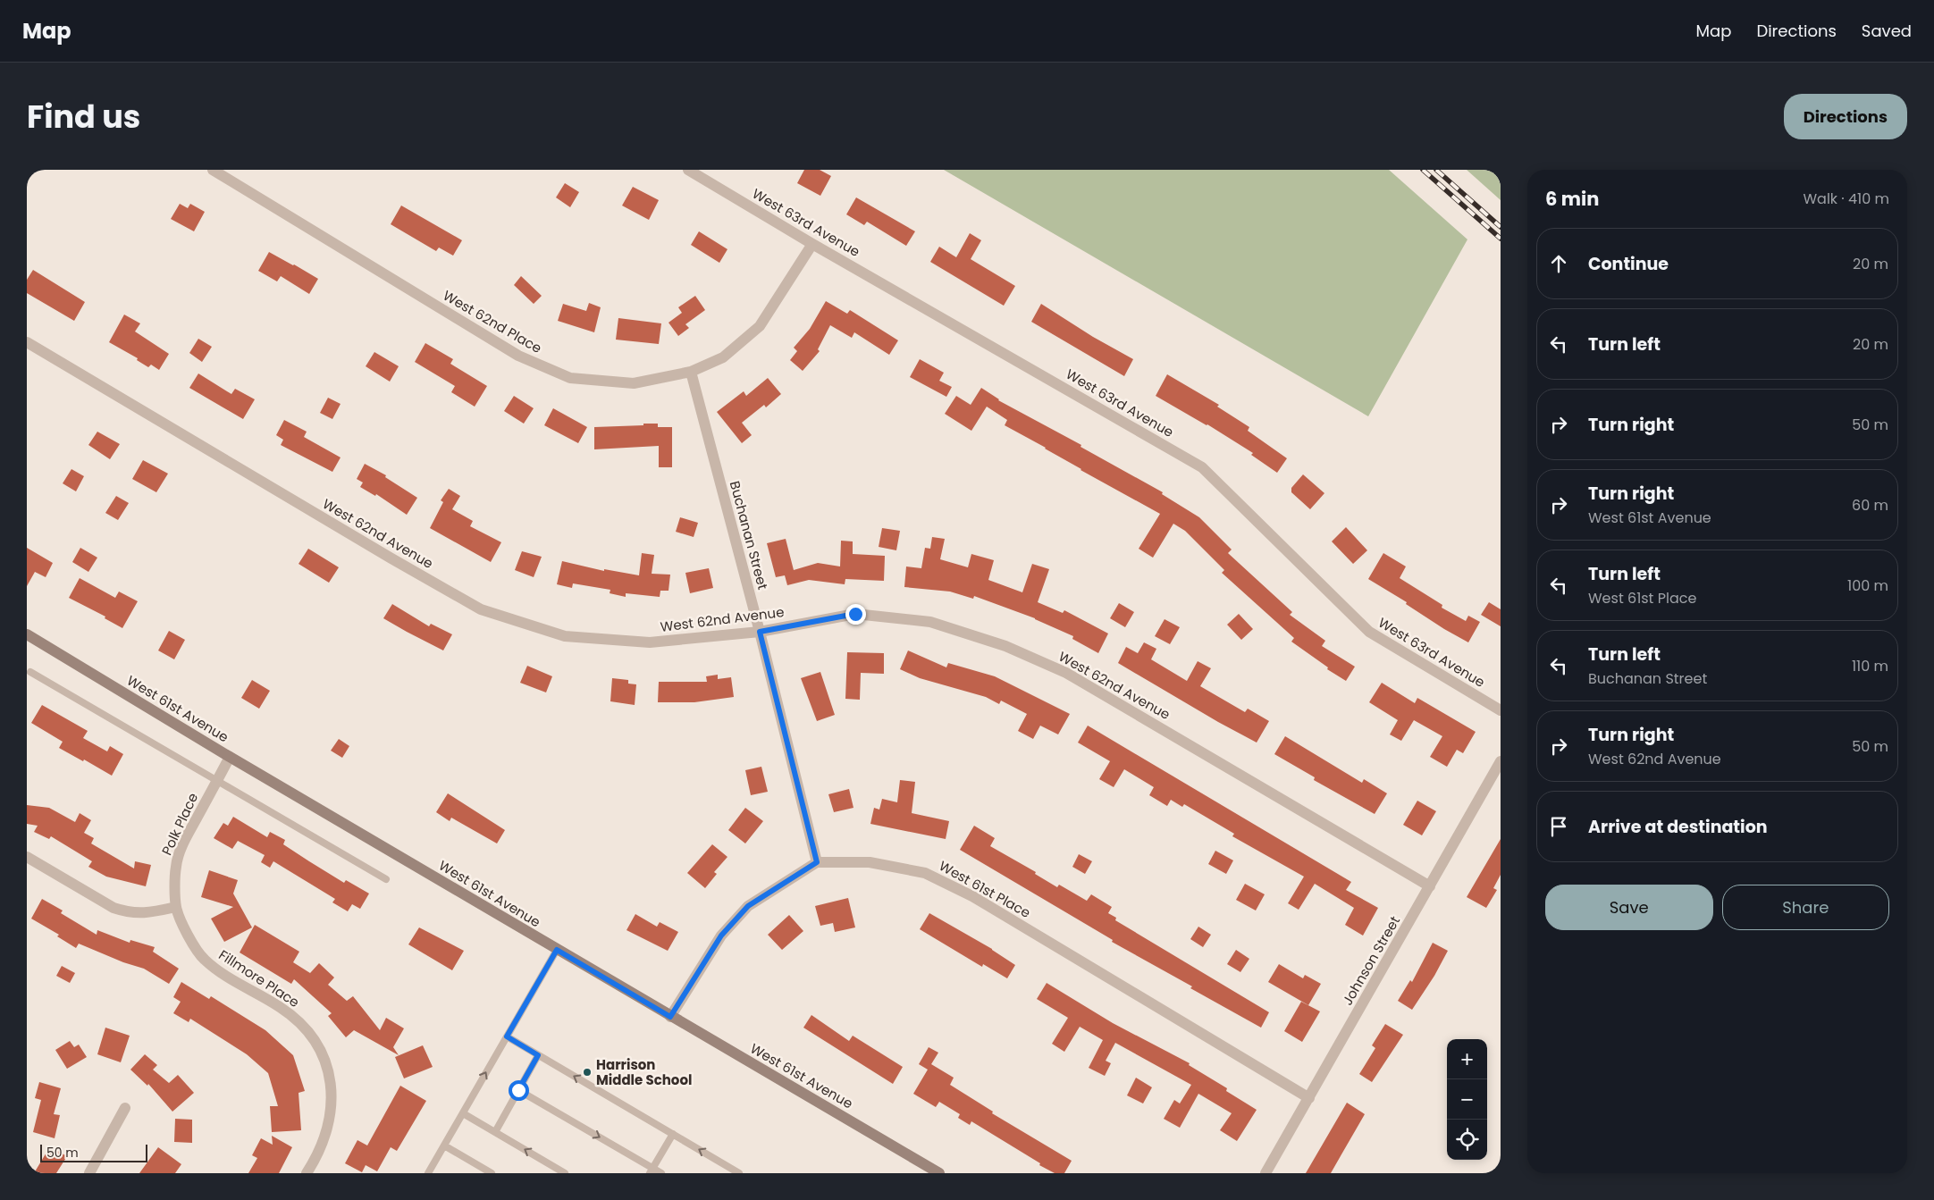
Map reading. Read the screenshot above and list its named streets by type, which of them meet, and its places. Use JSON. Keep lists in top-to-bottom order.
{
  "streets": {
    "main road": ["West 61st Avenue"],
    "street": [
      "West 63rd Avenue",
      "West 62nd Place",
      "West 62nd Avenue",
      "Buchanan Street",
      "Polk Place",
      "West 61st Place",
      "Johnson Street",
      "Fillmore Place"
    ]
  },
  "crossings": [
    ["West 63rd Avenue", "West 62nd Place"],
    ["West 62nd Place", "Buchanan Street"],
    ["West 62nd Avenue", "Buchanan Street"],
    ["West 62nd Avenue", "Johnson Street"],
    ["Buchanan Street", "West 61st Place"],
    ["West 61st Avenue", "Polk Place"],
    ["Polk Place", "Fillmore Place"],
    ["West 61st Place", "Johnson Street"]
  ],
  "places": ["Harrison Middle School"],
  "scale_bar": "50 m",
  "page": {
    "header": "Map",
    "nav": ["Map", "Directions", "Saved"],
    "title": "Find us",
    "buttons": [
      "Directions",
      ["Save", "Share"]
    ],
    "heading": ["6 min", "Walk · 410 m"],
    "list": [
      ["Continue", "20 m"],
      ["Turn left", "20 m"],
      ["Turn right", "50 m"],
      ["Turn right", "West 61st Avenue", "60 m"],
      ["Turn left", "West 61st Place", "100 m"],
      ["Turn left", "Buchanan Street", "110 m"],
      ["Turn right", "West 62nd Avenue", "50 m"],
      "Arrive at destination"
    ],
    "map_buttons": ["+", "−"],
    "scale": "50 m"
  }
}
